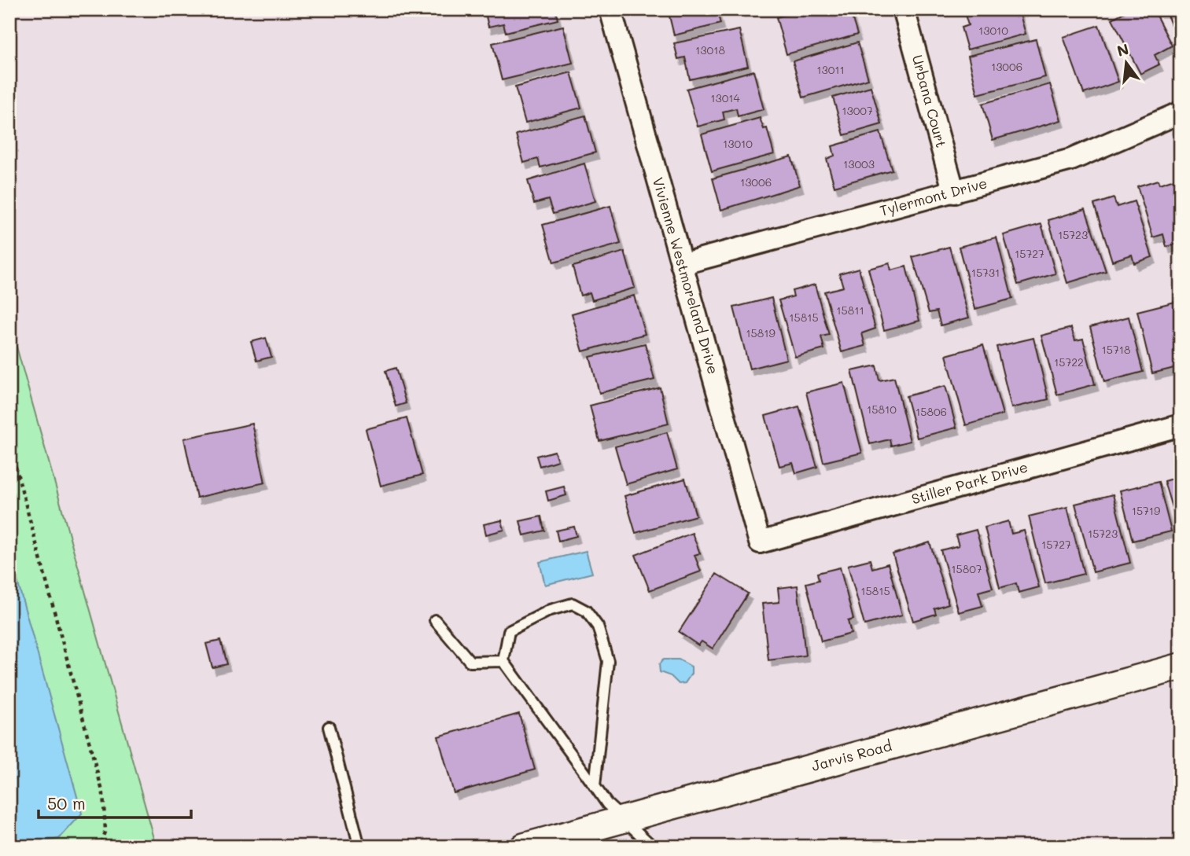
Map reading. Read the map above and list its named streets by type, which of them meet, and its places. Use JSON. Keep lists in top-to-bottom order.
{
  "streets": {
    "street": [
      "Urbana Court",
      "Tylermont Drive",
      "Vivienne Westmoreland Drive",
      "Stiller Park Drive",
      "Jarvis Road"
    ]
  },
  "crossings": [
    ["Urbana Court", "Tylermont Drive"],
    ["Tylermont Drive", "Vivienne Westmoreland Drive"],
    ["Vivienne Westmoreland Drive", "Stiller Park Drive"]
  ],
  "house_numbers": [
    "13010",
    "13018",
    "13006",
    "13011",
    "13014",
    "13007",
    "13010",
    "13003",
    "13006",
    "15723",
    "15727",
    "15731",
    "15811",
    "15815",
    "15819",
    "15718",
    "15722",
    "15810",
    "15806",
    "15719",
    "15723",
    "15727",
    "15807",
    "15815"
  ],
  "scale_bar": "50 m",
  "north": "top"
}
